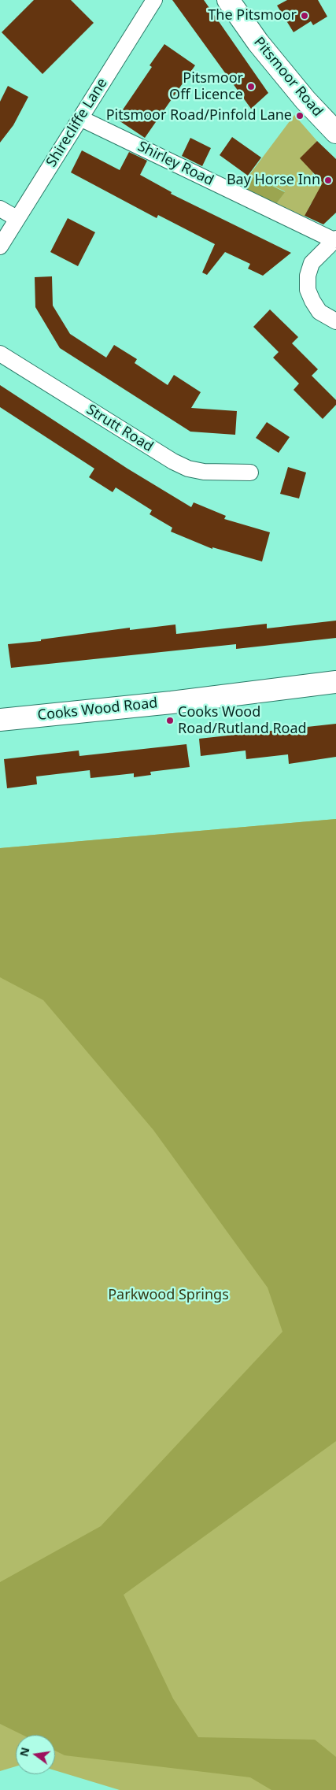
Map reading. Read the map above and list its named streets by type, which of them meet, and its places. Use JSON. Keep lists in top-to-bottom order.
{
  "streets": {
    "street": [
      "Pitsmoor Road",
      "Shirecliffe Lane",
      "Shirley Road",
      "Strutt Road",
      "Cooks Wood Road"
    ]
  },
  "crossings": [
    ["Shirecliffe Lane", "Shirley Road"]
  ],
  "parks": ["Parkwood Springs"],
  "places": [
    "The Pitsmoor",
    "Pitsmoor Off Licence",
    "Pitsmoor Road/Pinfold Lane",
    "Bay Horse Inn",
    "Cooks Wood Road/Rutland Road"
  ],
  "north": "left"
}
